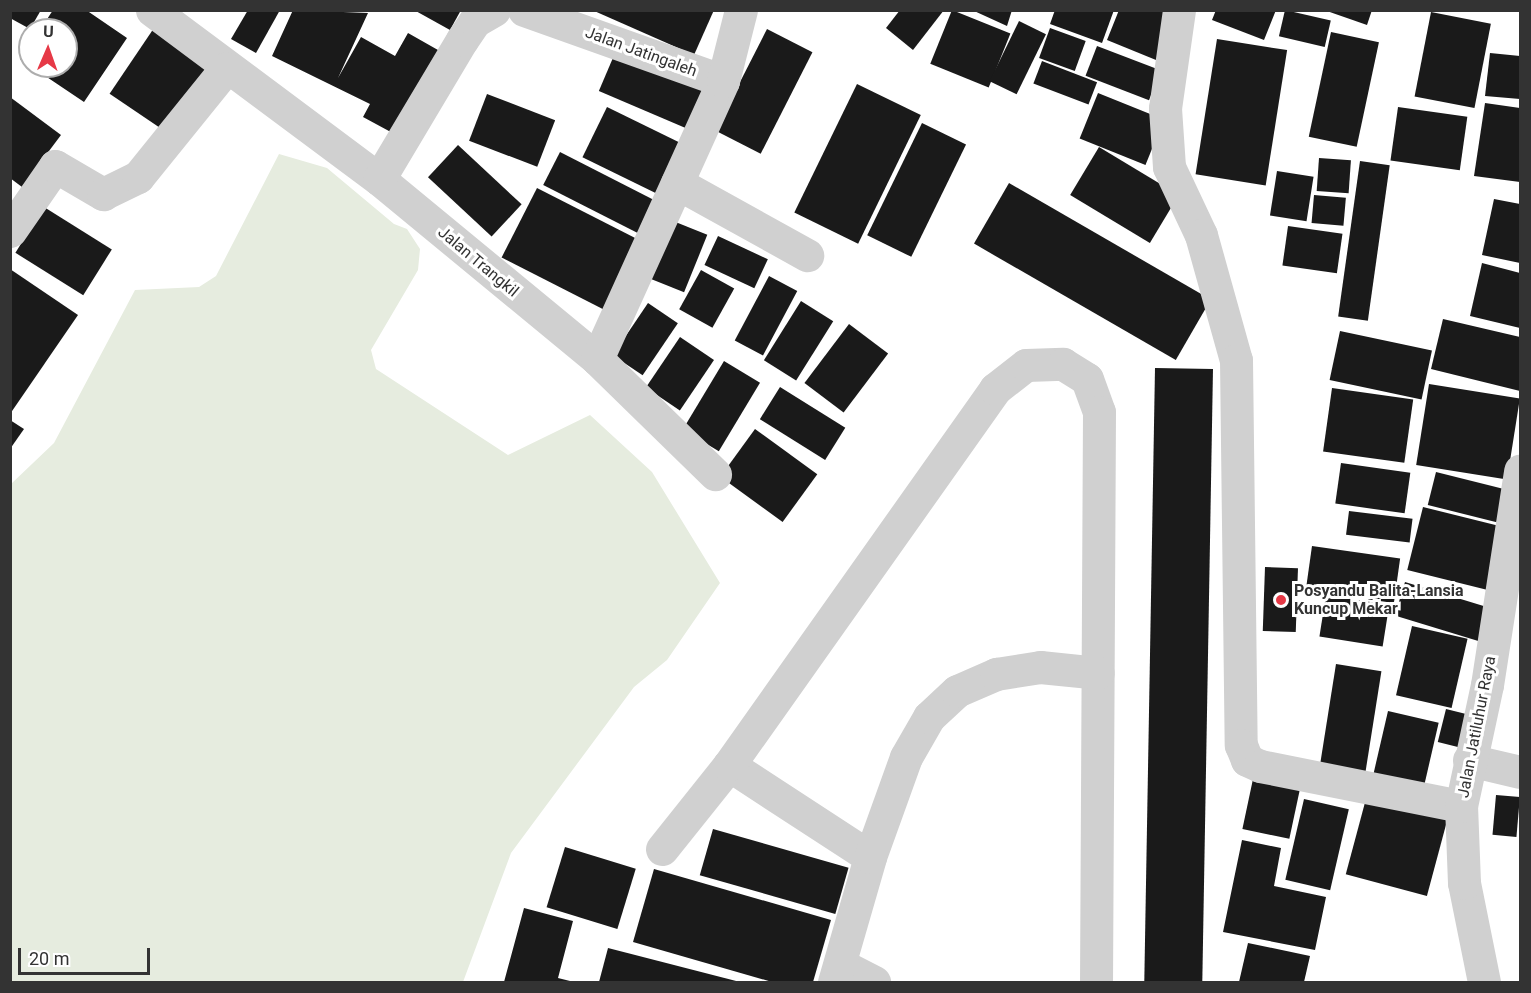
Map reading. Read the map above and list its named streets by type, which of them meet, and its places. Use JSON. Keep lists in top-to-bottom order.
{
  "streets": {
    "street": ["Jalan Jatingaleh", "Jalan Trangkil", "Jalan Jatiluhur Raya"]
  },
  "places": ["Posyandu Balita-Lansia Kuncup Mekar"],
  "scale_bar": "20 m",
  "north": "top"
}
